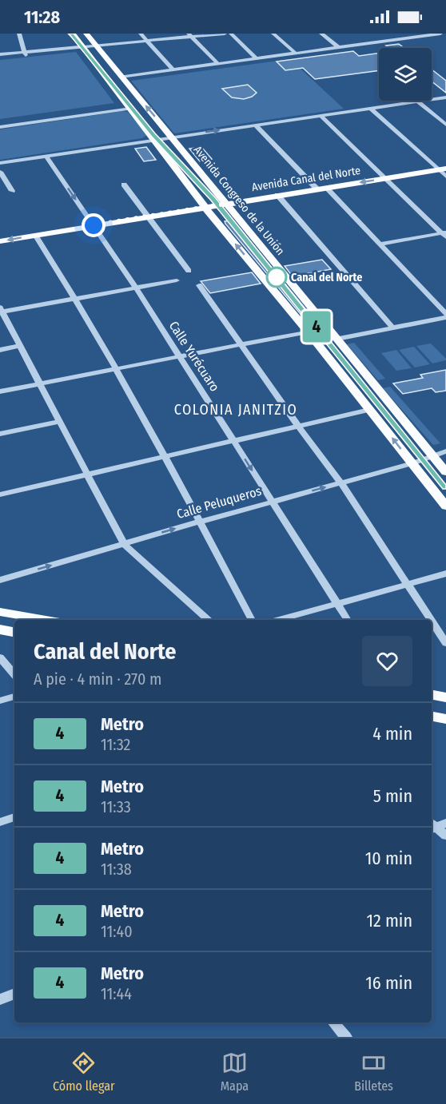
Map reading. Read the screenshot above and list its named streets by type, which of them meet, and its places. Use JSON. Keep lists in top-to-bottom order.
{
  "streets": {
    "main road": ["Avenida Canal del Norte", "Avenida Congreso de la Unión"],
    "street": ["Calle Yurécuaro", "Calle Peluqueros"]
  },
  "crossings": [
    ["Avenida Canal del Norte", "Avenida Congreso de la Unión"],
    ["Avenida Canal del Norte", "Calle Yurécuaro"],
    ["Avenida Congreso de la Unión", "Calle Peluqueros"],
    ["Calle Yurécuaro", "Calle Peluqueros"]
  ],
  "districts": ["COLONIA JANITZIO"],
  "places": ["Canal del Norte"],
  "lines": ["metro line 4"],
  "page": {
    "status": "11:28",
    "on_map": "4",
    "heading": ["Canal del Norte", "A pie · 4 min · 270 m"],
    "list": [
      {
        "mark": "4",
        "name": "Metro",
        "note": "11:32",
        "value": "4 min"
      },
      {
        "mark": "4",
        "name": "Metro",
        "note": "11:33",
        "value": "5 min"
      },
      {
        "mark": "4",
        "name": "Metro",
        "note": "11:38",
        "value": "10 min"
      },
      {
        "mark": "4",
        "name": "Metro",
        "note": "11:40",
        "value": "12 min"
      },
      {
        "mark": "4",
        "name": "Metro",
        "note": "11:44",
        "value": "16 min"
      }
    ],
    "tabs": ["Cómo llegar", "Mapa", "Billetes"]
  }
}
